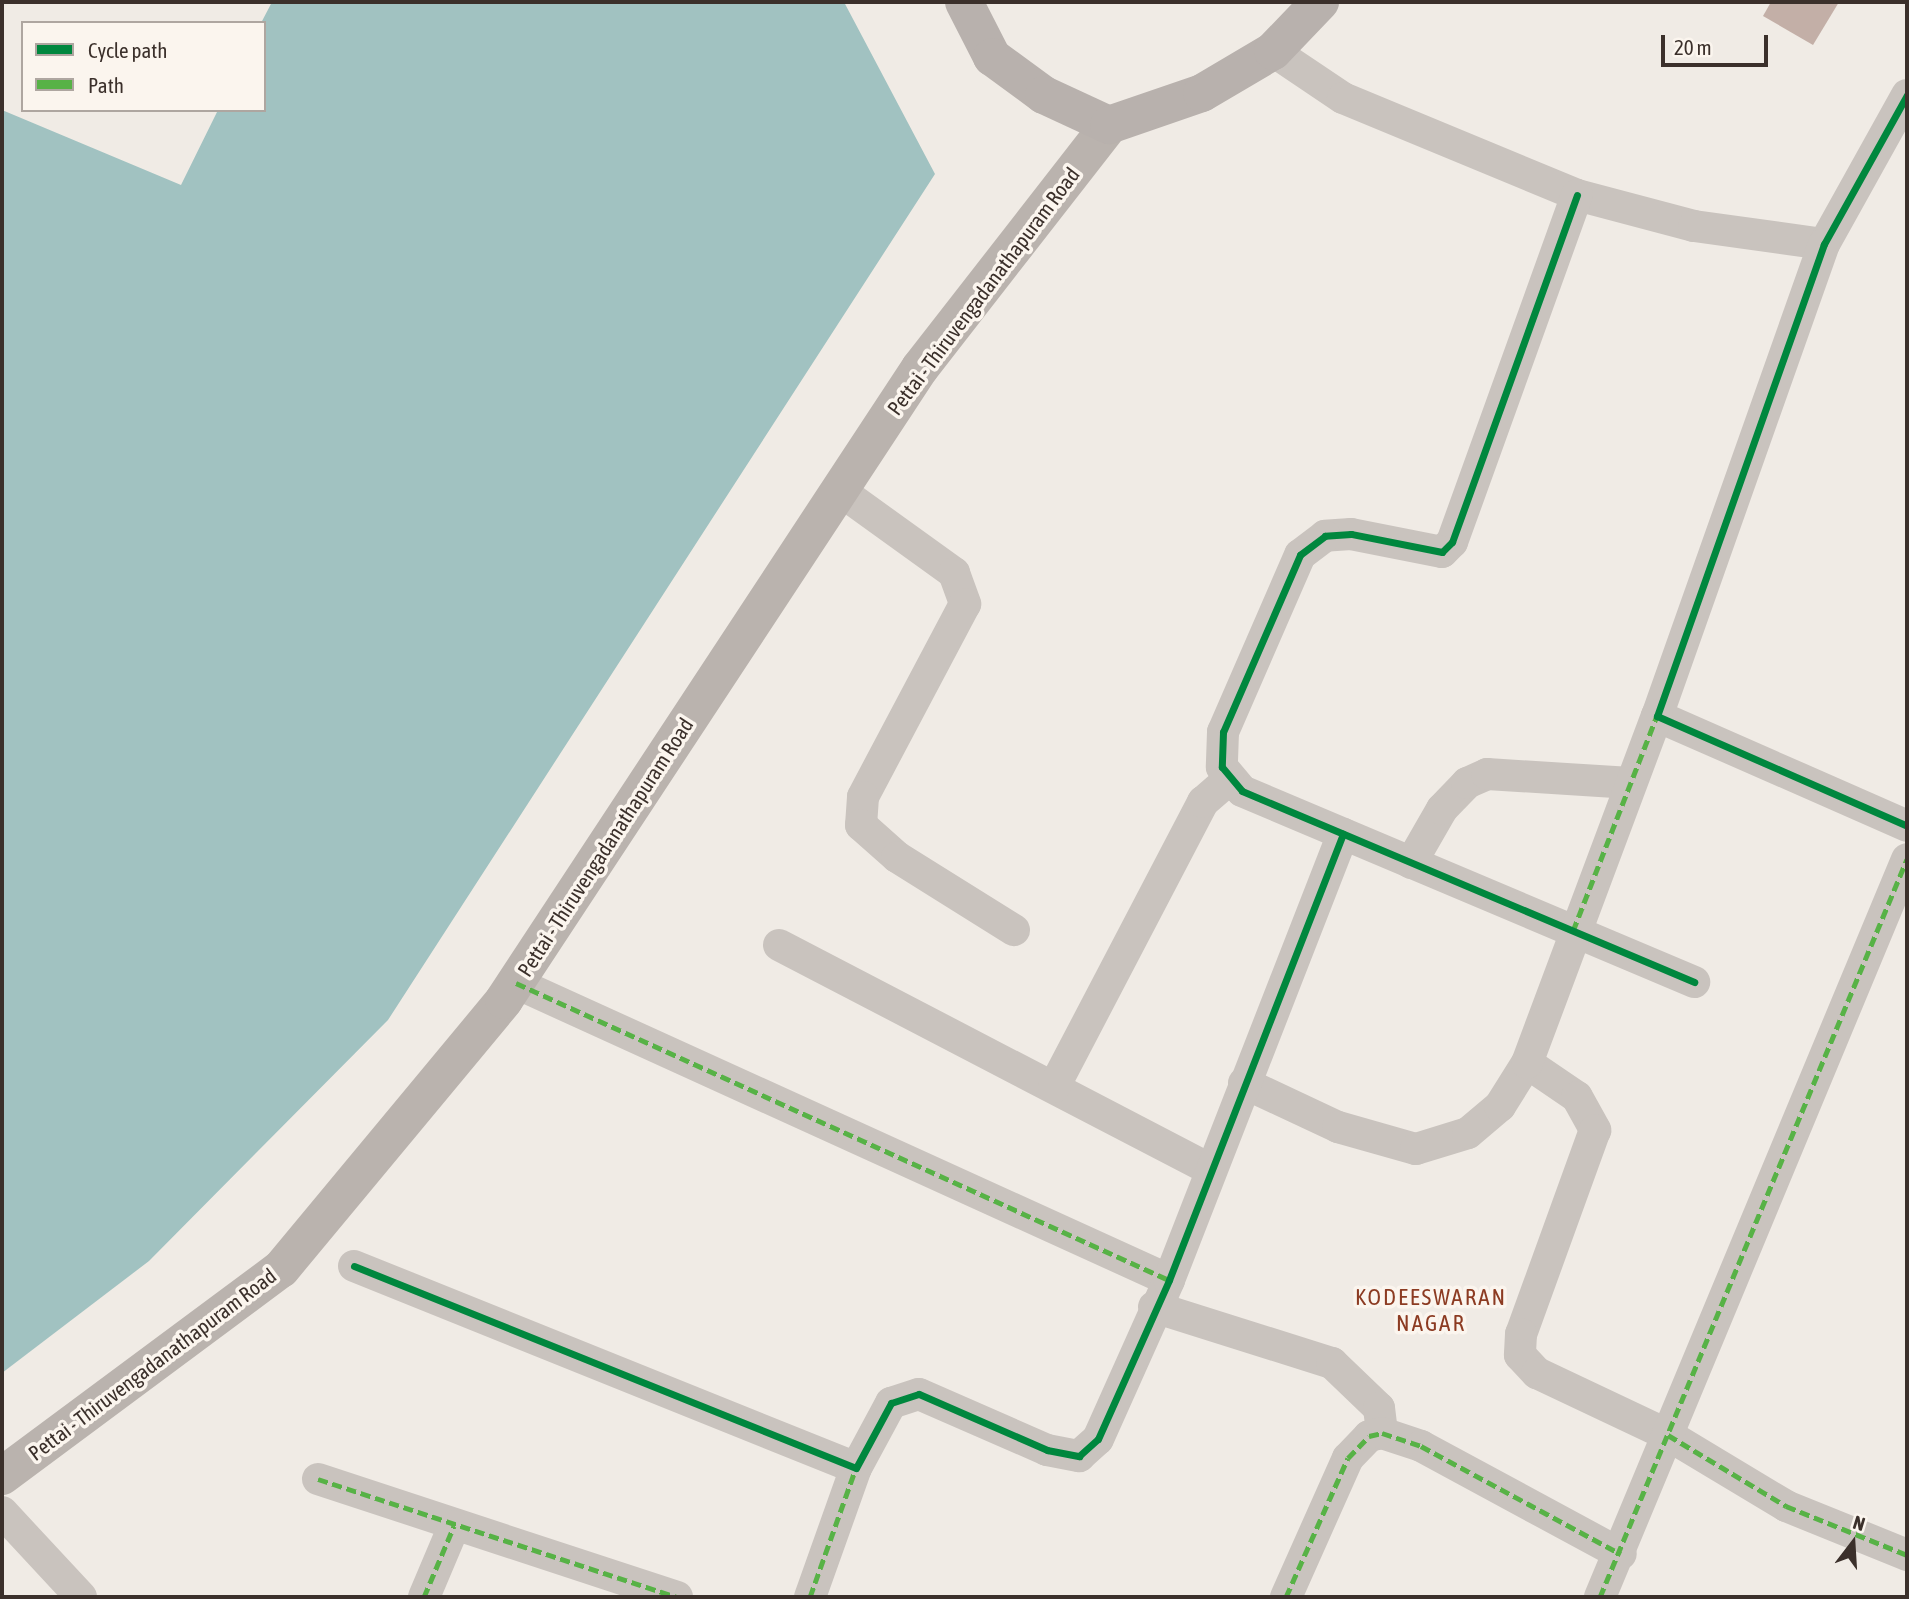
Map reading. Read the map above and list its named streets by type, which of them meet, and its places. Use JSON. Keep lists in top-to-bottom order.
{
  "streets": {
    "main road": ["Pettai - Thiruvengadanathapuram Road"]
  },
  "districts": ["KODEESWARAN NAGAR"],
  "legend": ["Cycle path", "Path"],
  "scale_bar": "20 m",
  "north": "top"
}
